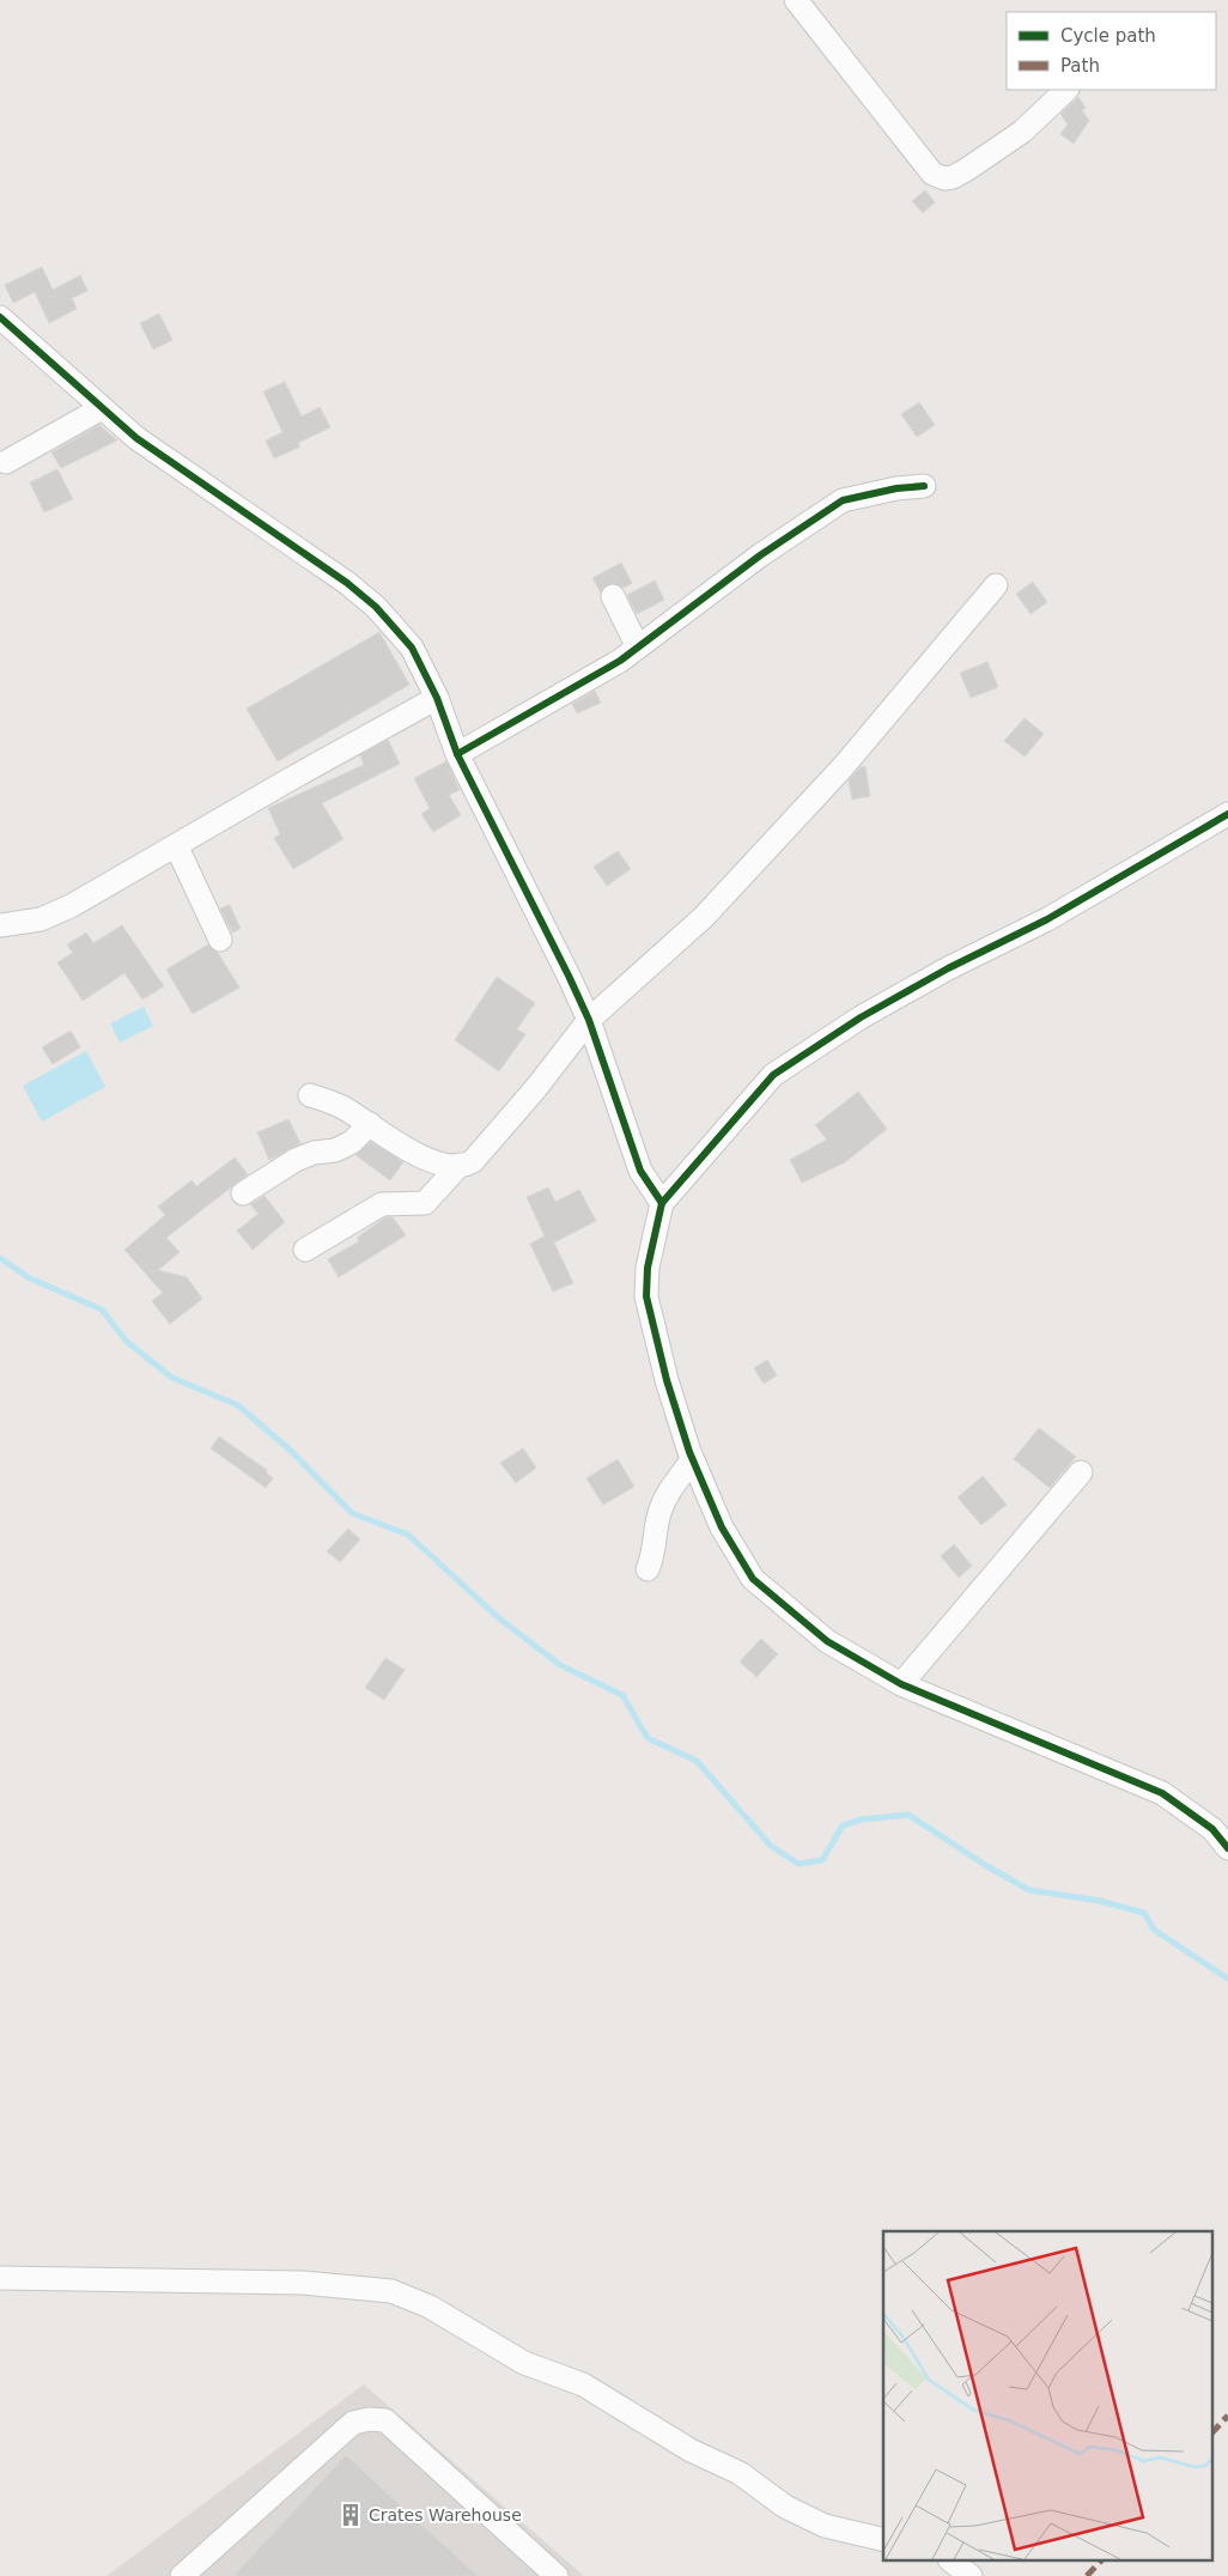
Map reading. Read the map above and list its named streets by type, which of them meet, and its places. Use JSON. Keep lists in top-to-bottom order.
{
  "places": {
    "building": ["Crates Warehouse"]
  },
  "legend": ["Cycle path", "Path"]
}
